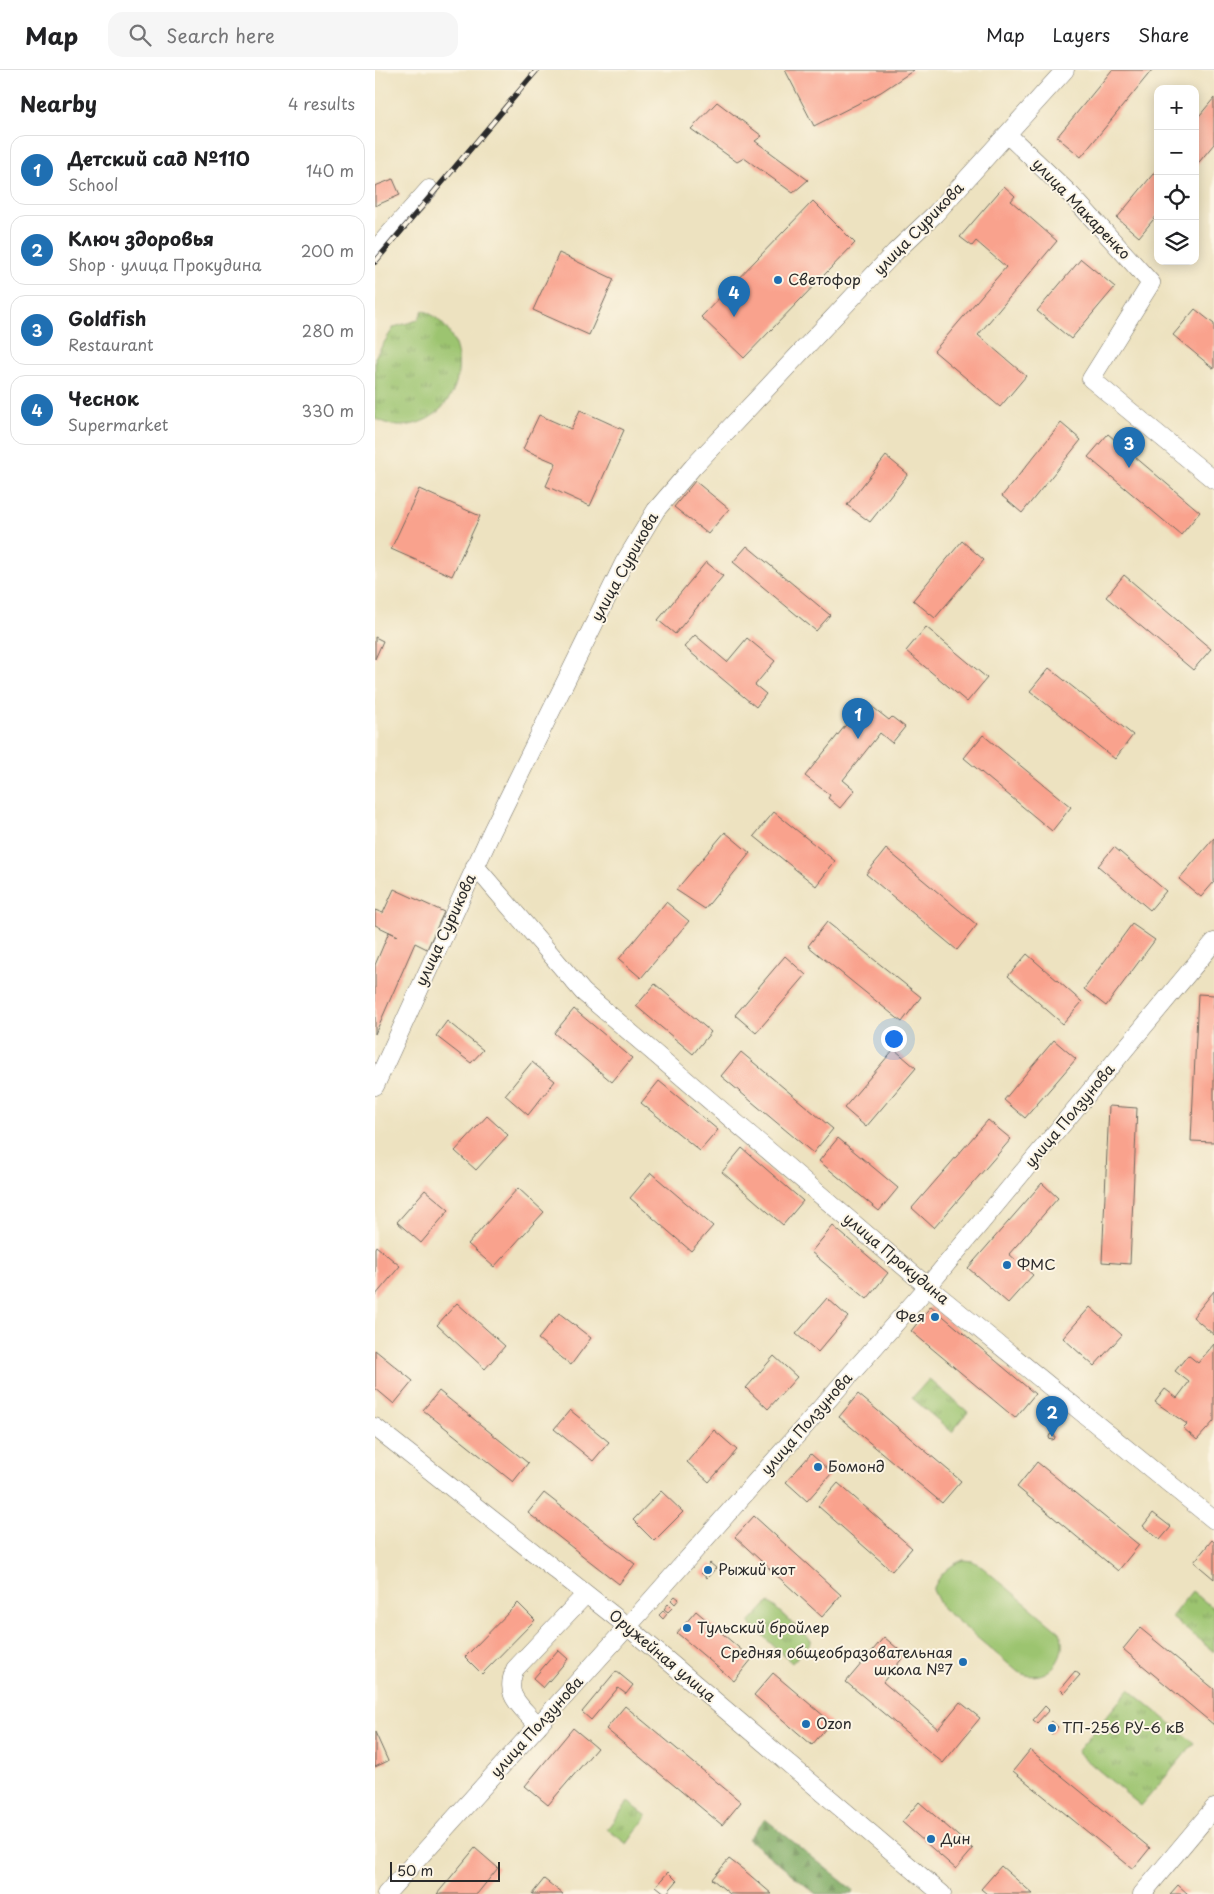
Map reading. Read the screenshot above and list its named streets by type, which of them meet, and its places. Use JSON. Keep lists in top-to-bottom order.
{
  "streets": {
    "street": [
      "улица Макаренко",
      "улица Сурикова",
      "улица Ползунова",
      "улица Прокудина",
      "Оружейная улица"
    ]
  },
  "crossings": [
    ["улица Макаренко", "улица Сурикова"],
    ["улица Сурикова", "улица Прокудина"],
    ["улица Ползунова", "улица Прокудина"],
    ["улица Ползунова", "Оружейная улица"]
  ],
  "places": [
    "Светофор",
    "ФМС",
    "Фея",
    "Бомонд",
    "Рыжий кот",
    "Тульский бройлер",
    "Средняя общеобразовательная школа №7",
    "Ozon",
    "ТП-256 РУ-6 кВ",
    "Дин"
  ],
  "scale_bar": "50 m",
  "page": {
    "header": "Map",
    "search": "Search here",
    "nav": ["Map", "Layers", "Share"],
    "heading": ["Nearby", "4 results"],
    "map_buttons": ["+", "−"],
    "list": [
      {
        "mark": "1",
        "name": "Детский сад №110",
        "note": "School",
        "value": "140 m"
      },
      {
        "mark": "2",
        "name": "Ключ здоровья",
        "note": "Shop · улица Прокудина",
        "value": "200 m"
      },
      {
        "mark": "3",
        "name": "Goldfish",
        "note": "Restaurant",
        "value": "280 m"
      },
      {
        "mark": "4",
        "name": "Чеснок",
        "note": "Supermarket",
        "value": "330 m"
      }
    ],
    "pins": [
      "4",
      "3",
      "1",
      "2"
    ],
    "scale": "50 m"
  }
}
